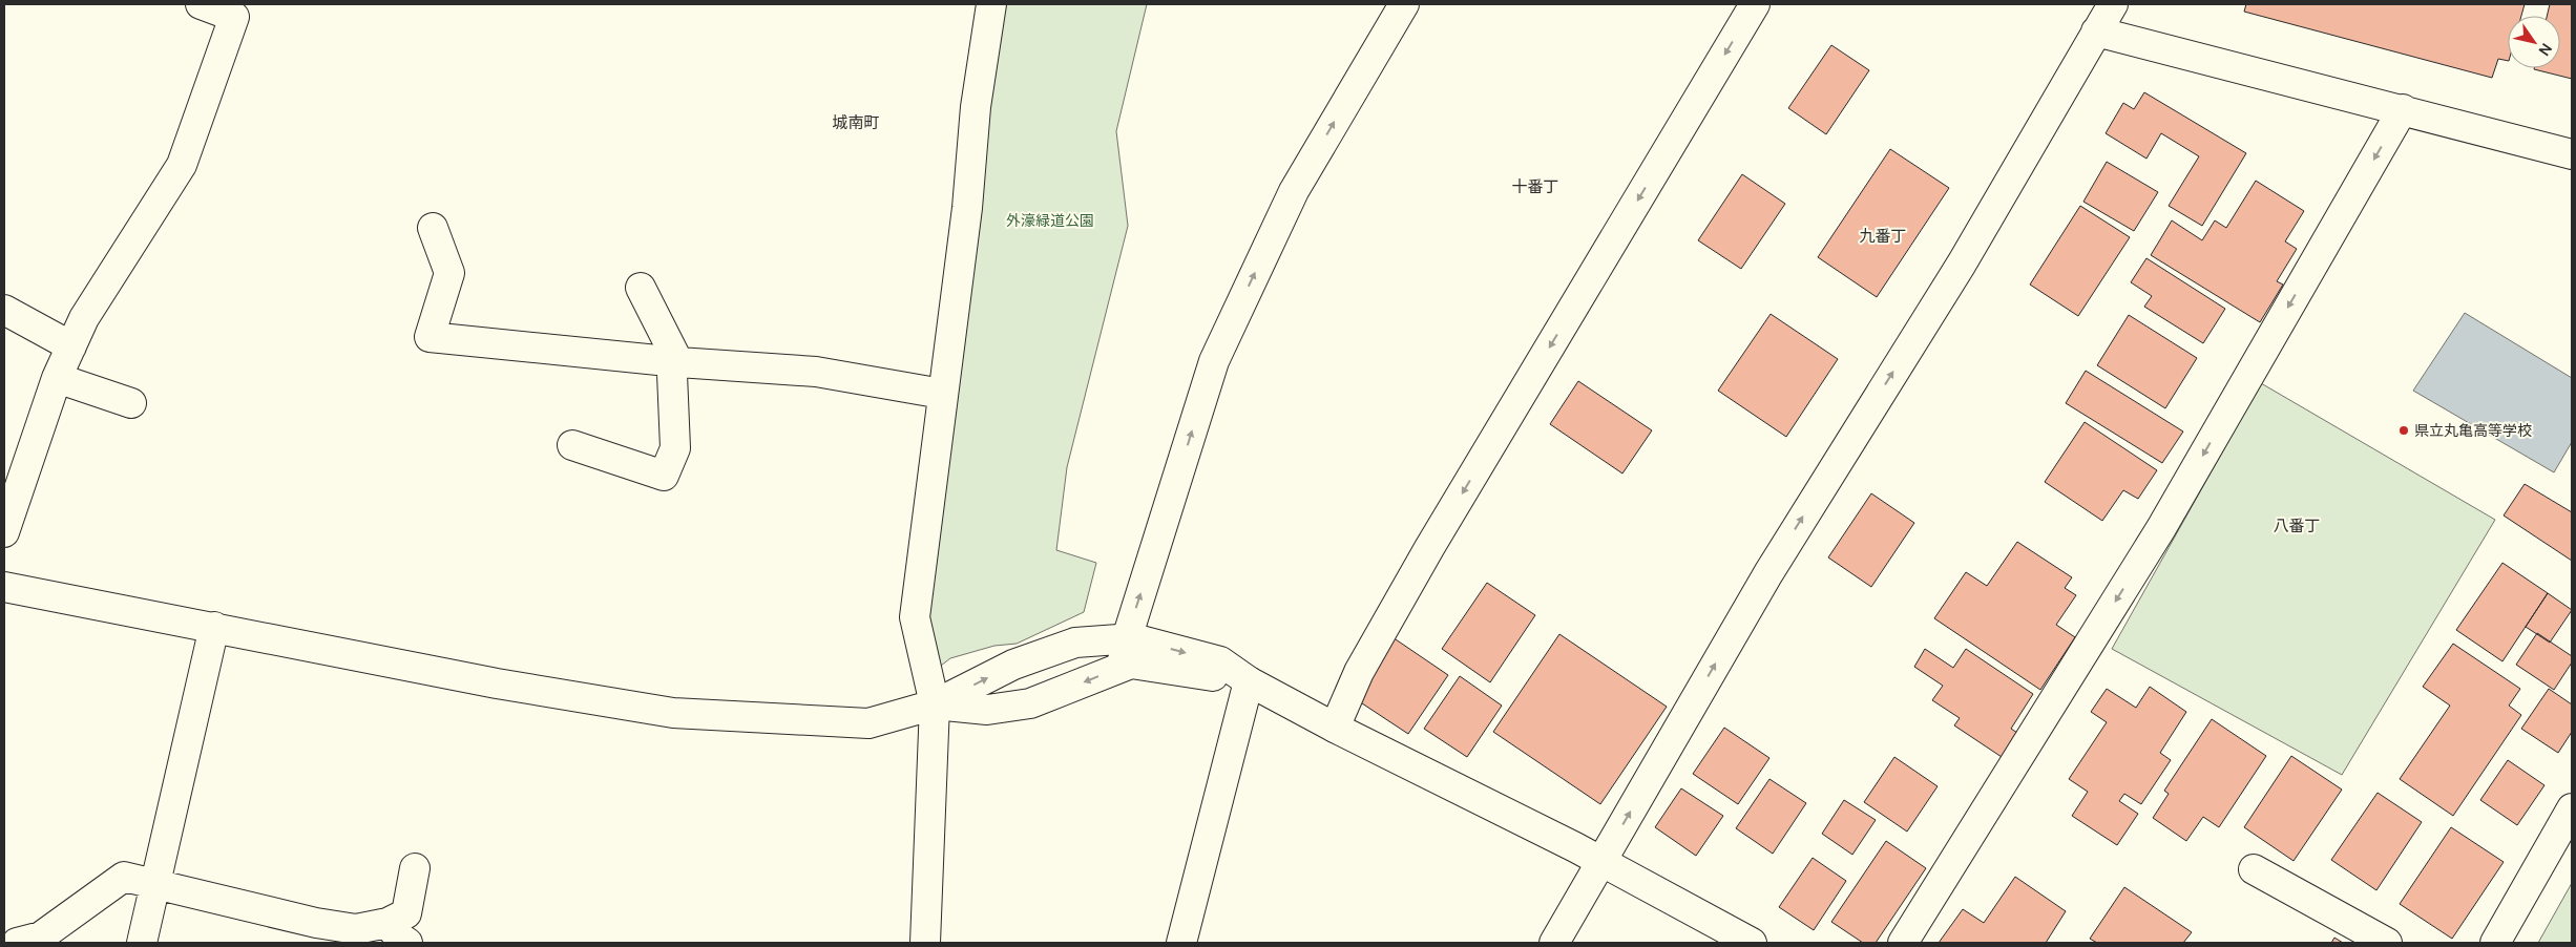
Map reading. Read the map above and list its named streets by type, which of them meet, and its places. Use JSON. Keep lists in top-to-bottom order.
{
  "districts": [
    "城南町",
    "十番丁",
    "九番丁",
    "八番丁"
  ],
  "parks": ["外濠緑道公園"],
  "places": ["県立丸亀高等学校"],
  "north": "bottom right"
}
